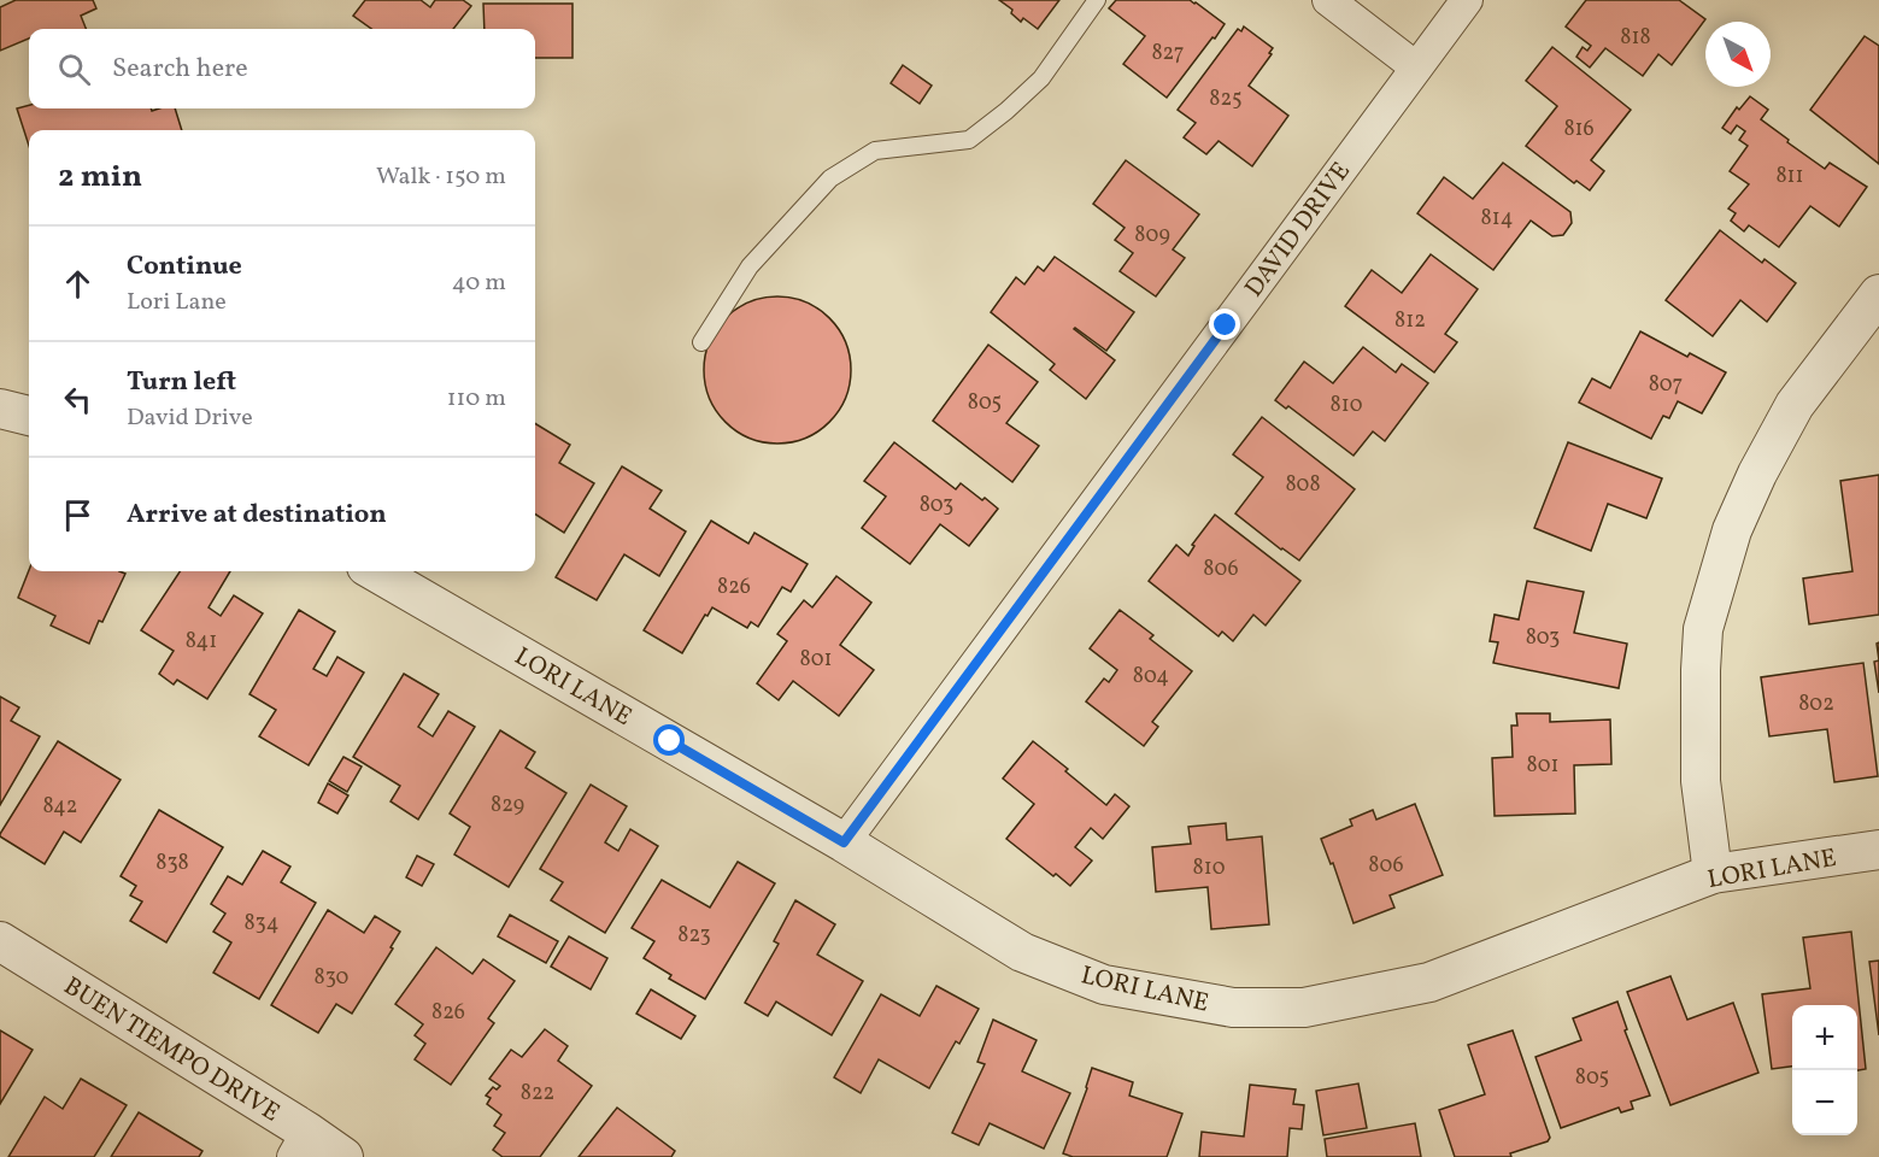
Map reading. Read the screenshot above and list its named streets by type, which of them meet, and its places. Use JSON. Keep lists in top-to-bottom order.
{
  "streets": {
    "street": ["DAVID DRIVE", "LORI LANE", "BUEN TIEMPO DRIVE"]
  },
  "crossings": [
    ["DAVID DRIVE", "LORI LANE"]
  ],
  "house_numbers": [
    "818",
    "827",
    "825",
    "816",
    "811",
    "814",
    "809",
    "812",
    "807",
    "805",
    "810",
    "808",
    "803",
    "806",
    "826",
    "803",
    "841",
    "801",
    "804",
    "802",
    "801",
    "829",
    "842",
    "838",
    "806",
    "810",
    "834",
    "823",
    "830",
    "826",
    "805",
    "822"
  ],
  "north": "bottom right",
  "page": {
    "search": "Search here",
    "heading": ["2 min", "Walk · 150 m"],
    "list": [
      ["Continue", "Lori Lane", "40 m"],
      ["Turn left", "David Drive", "110 m"],
      "Arrive at destination"
    ],
    "map_buttons": ["+", "−"]
  }
}
